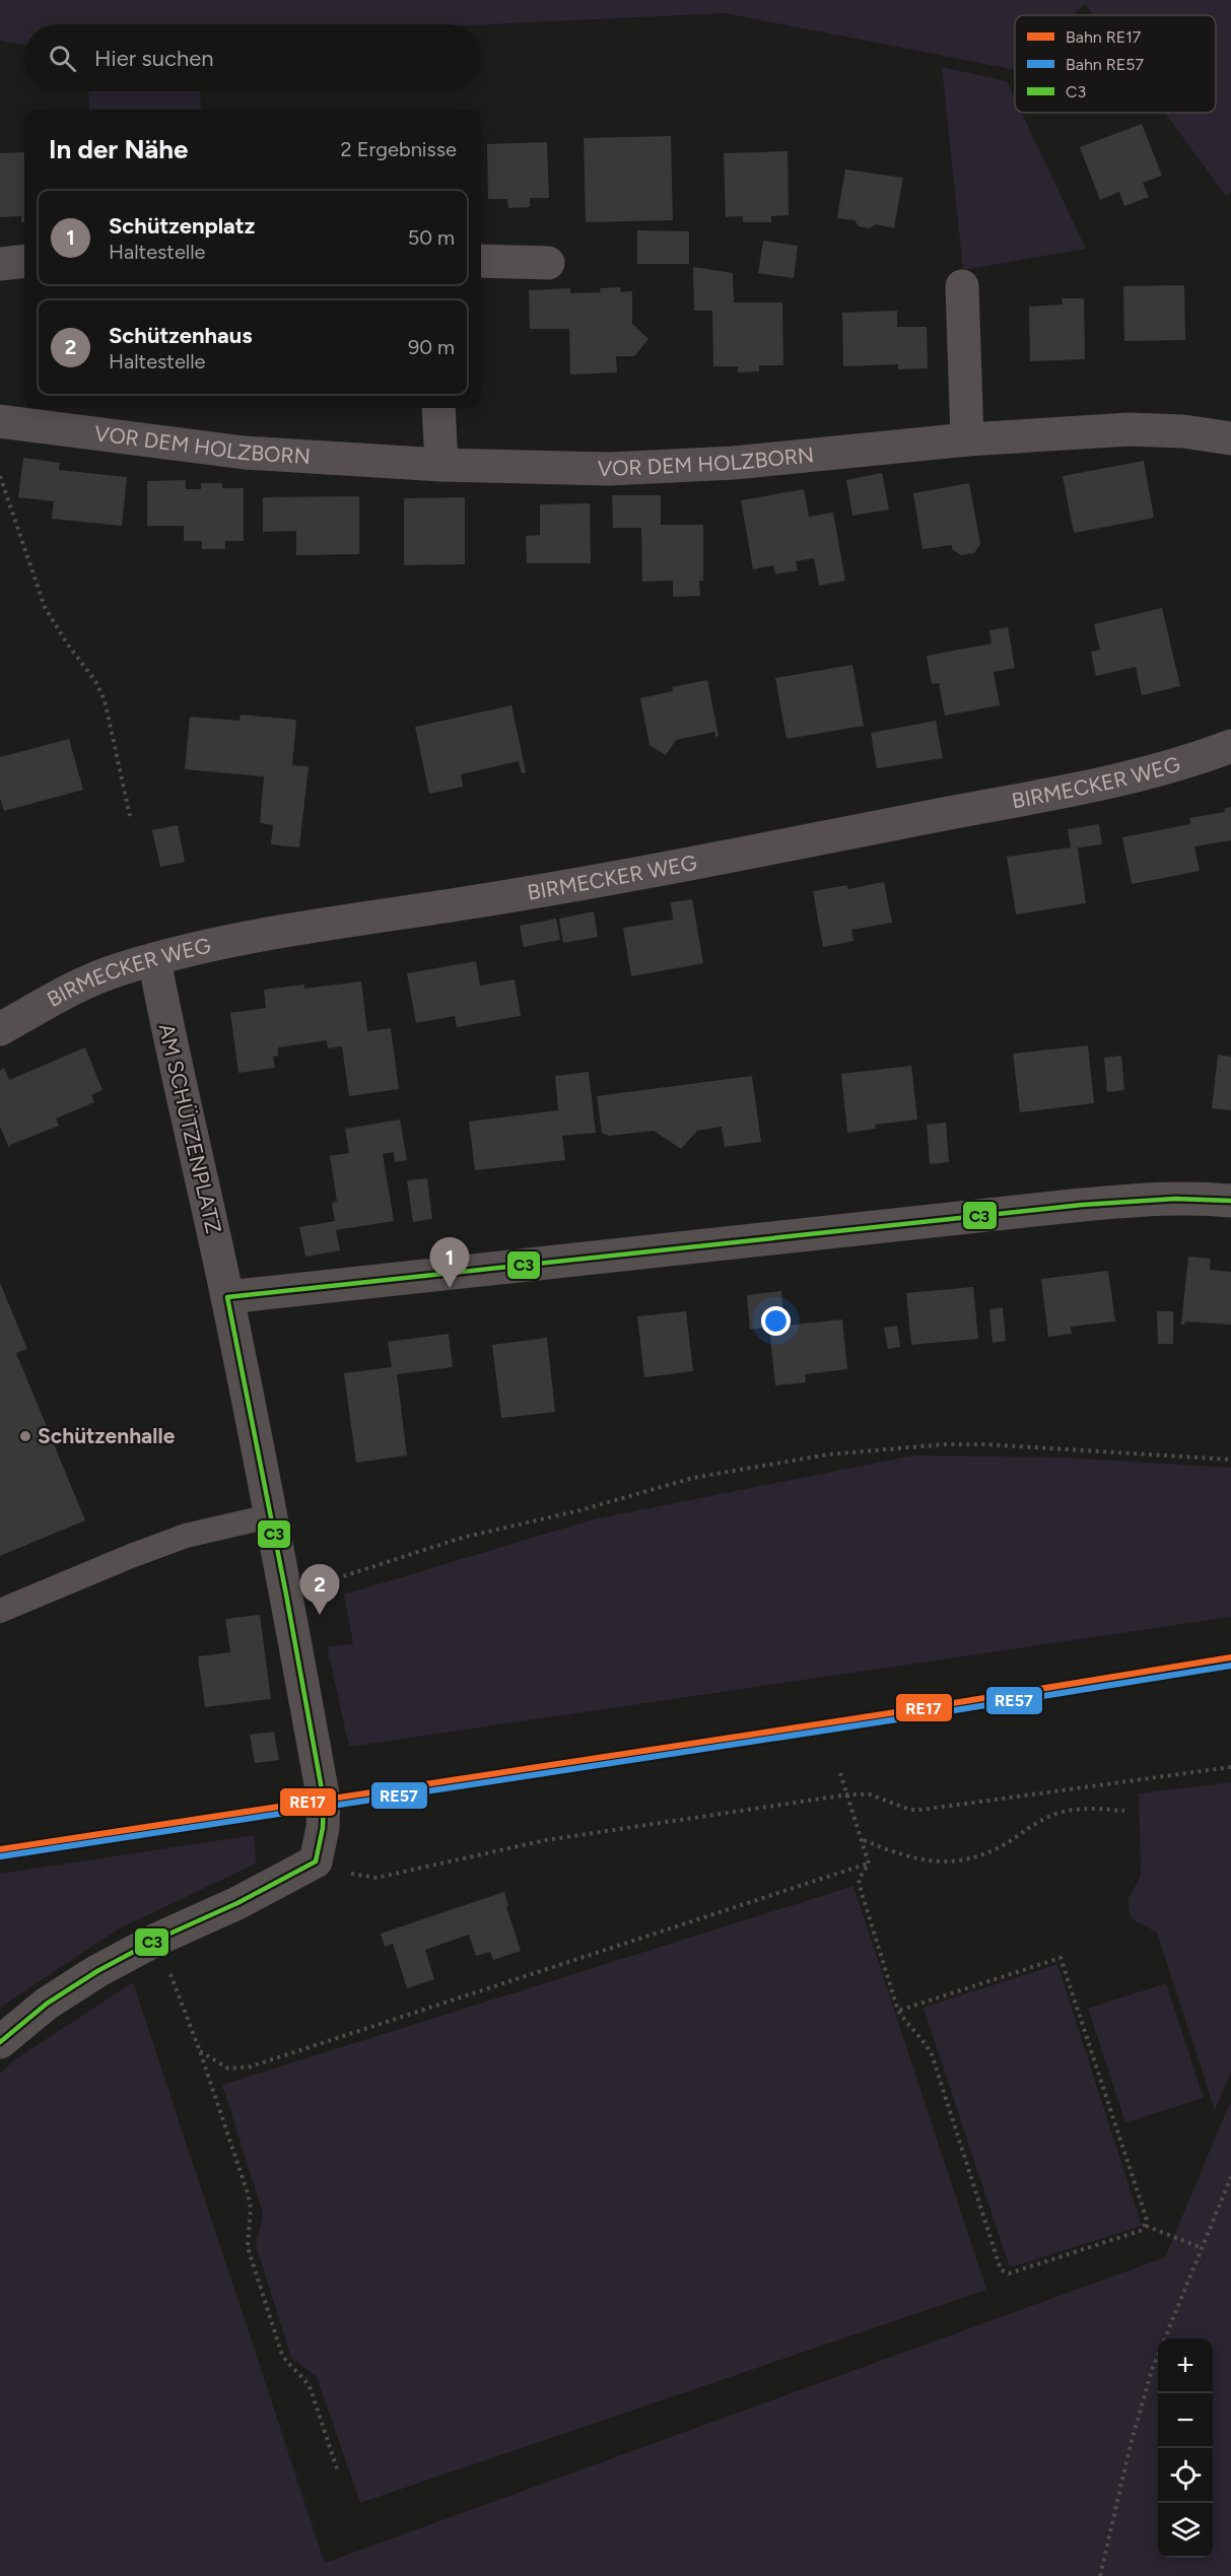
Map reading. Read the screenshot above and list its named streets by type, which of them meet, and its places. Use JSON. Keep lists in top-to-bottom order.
{
  "streets": {
    "street": ["VOR DEM HOLZBORN", "BIRMECKER WEG", "AM SCHÜTZENPLATZ"]
  },
  "crossings": [
    ["BIRMECKER WEG", "AM SCHÜTZENPLATZ"]
  ],
  "places": ["Schützenhalle"],
  "lines": ["transit line C3", "rail line RE17", "rail line RE57"],
  "legend": ["Bahn RE17", "Bahn RE57", "C3"],
  "page": {
    "search": "Hier suchen",
    "heading": ["In der Nähe", "2 Ergebnisse"],
    "list": [
      {
        "mark": "1",
        "name": "Schützenplatz",
        "note": "Haltestelle",
        "value": "50 m"
      },
      {
        "mark": "2",
        "name": "Schützenhaus",
        "note": "Haltestelle",
        "value": "90 m"
      }
    ],
    "pins": ["1", "2"],
    "map_buttons": ["+", "−"]
  }
}
